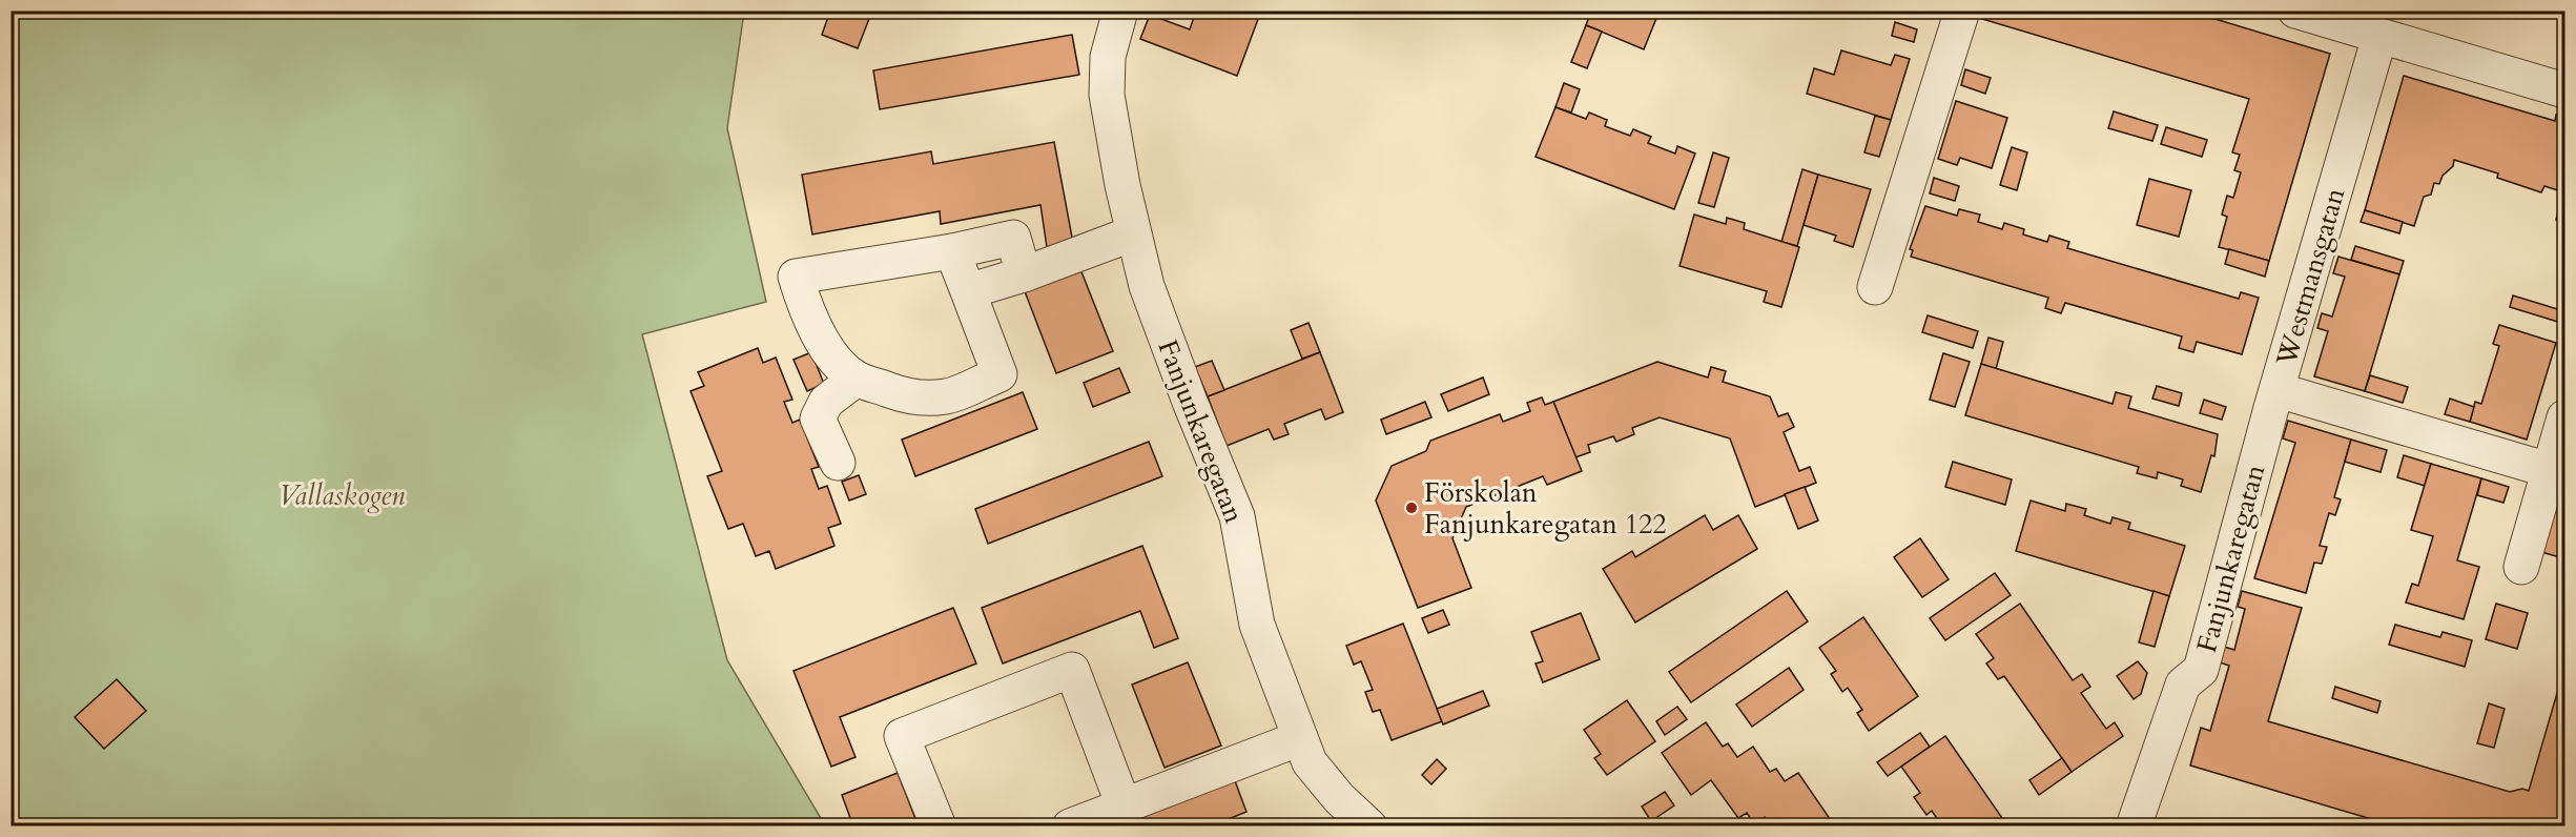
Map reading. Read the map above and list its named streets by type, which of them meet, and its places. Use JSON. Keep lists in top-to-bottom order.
{
  "streets": {
    "street": ["Westmansgatan", "Fanjunkaregatan"]
  },
  "crossings": [
    ["Westmansgatan", "Fanjunkaregatan"]
  ],
  "parks": ["Vallaskogen"],
  "places": ["Förskolan Fanjunkaregatan 122"]
}
